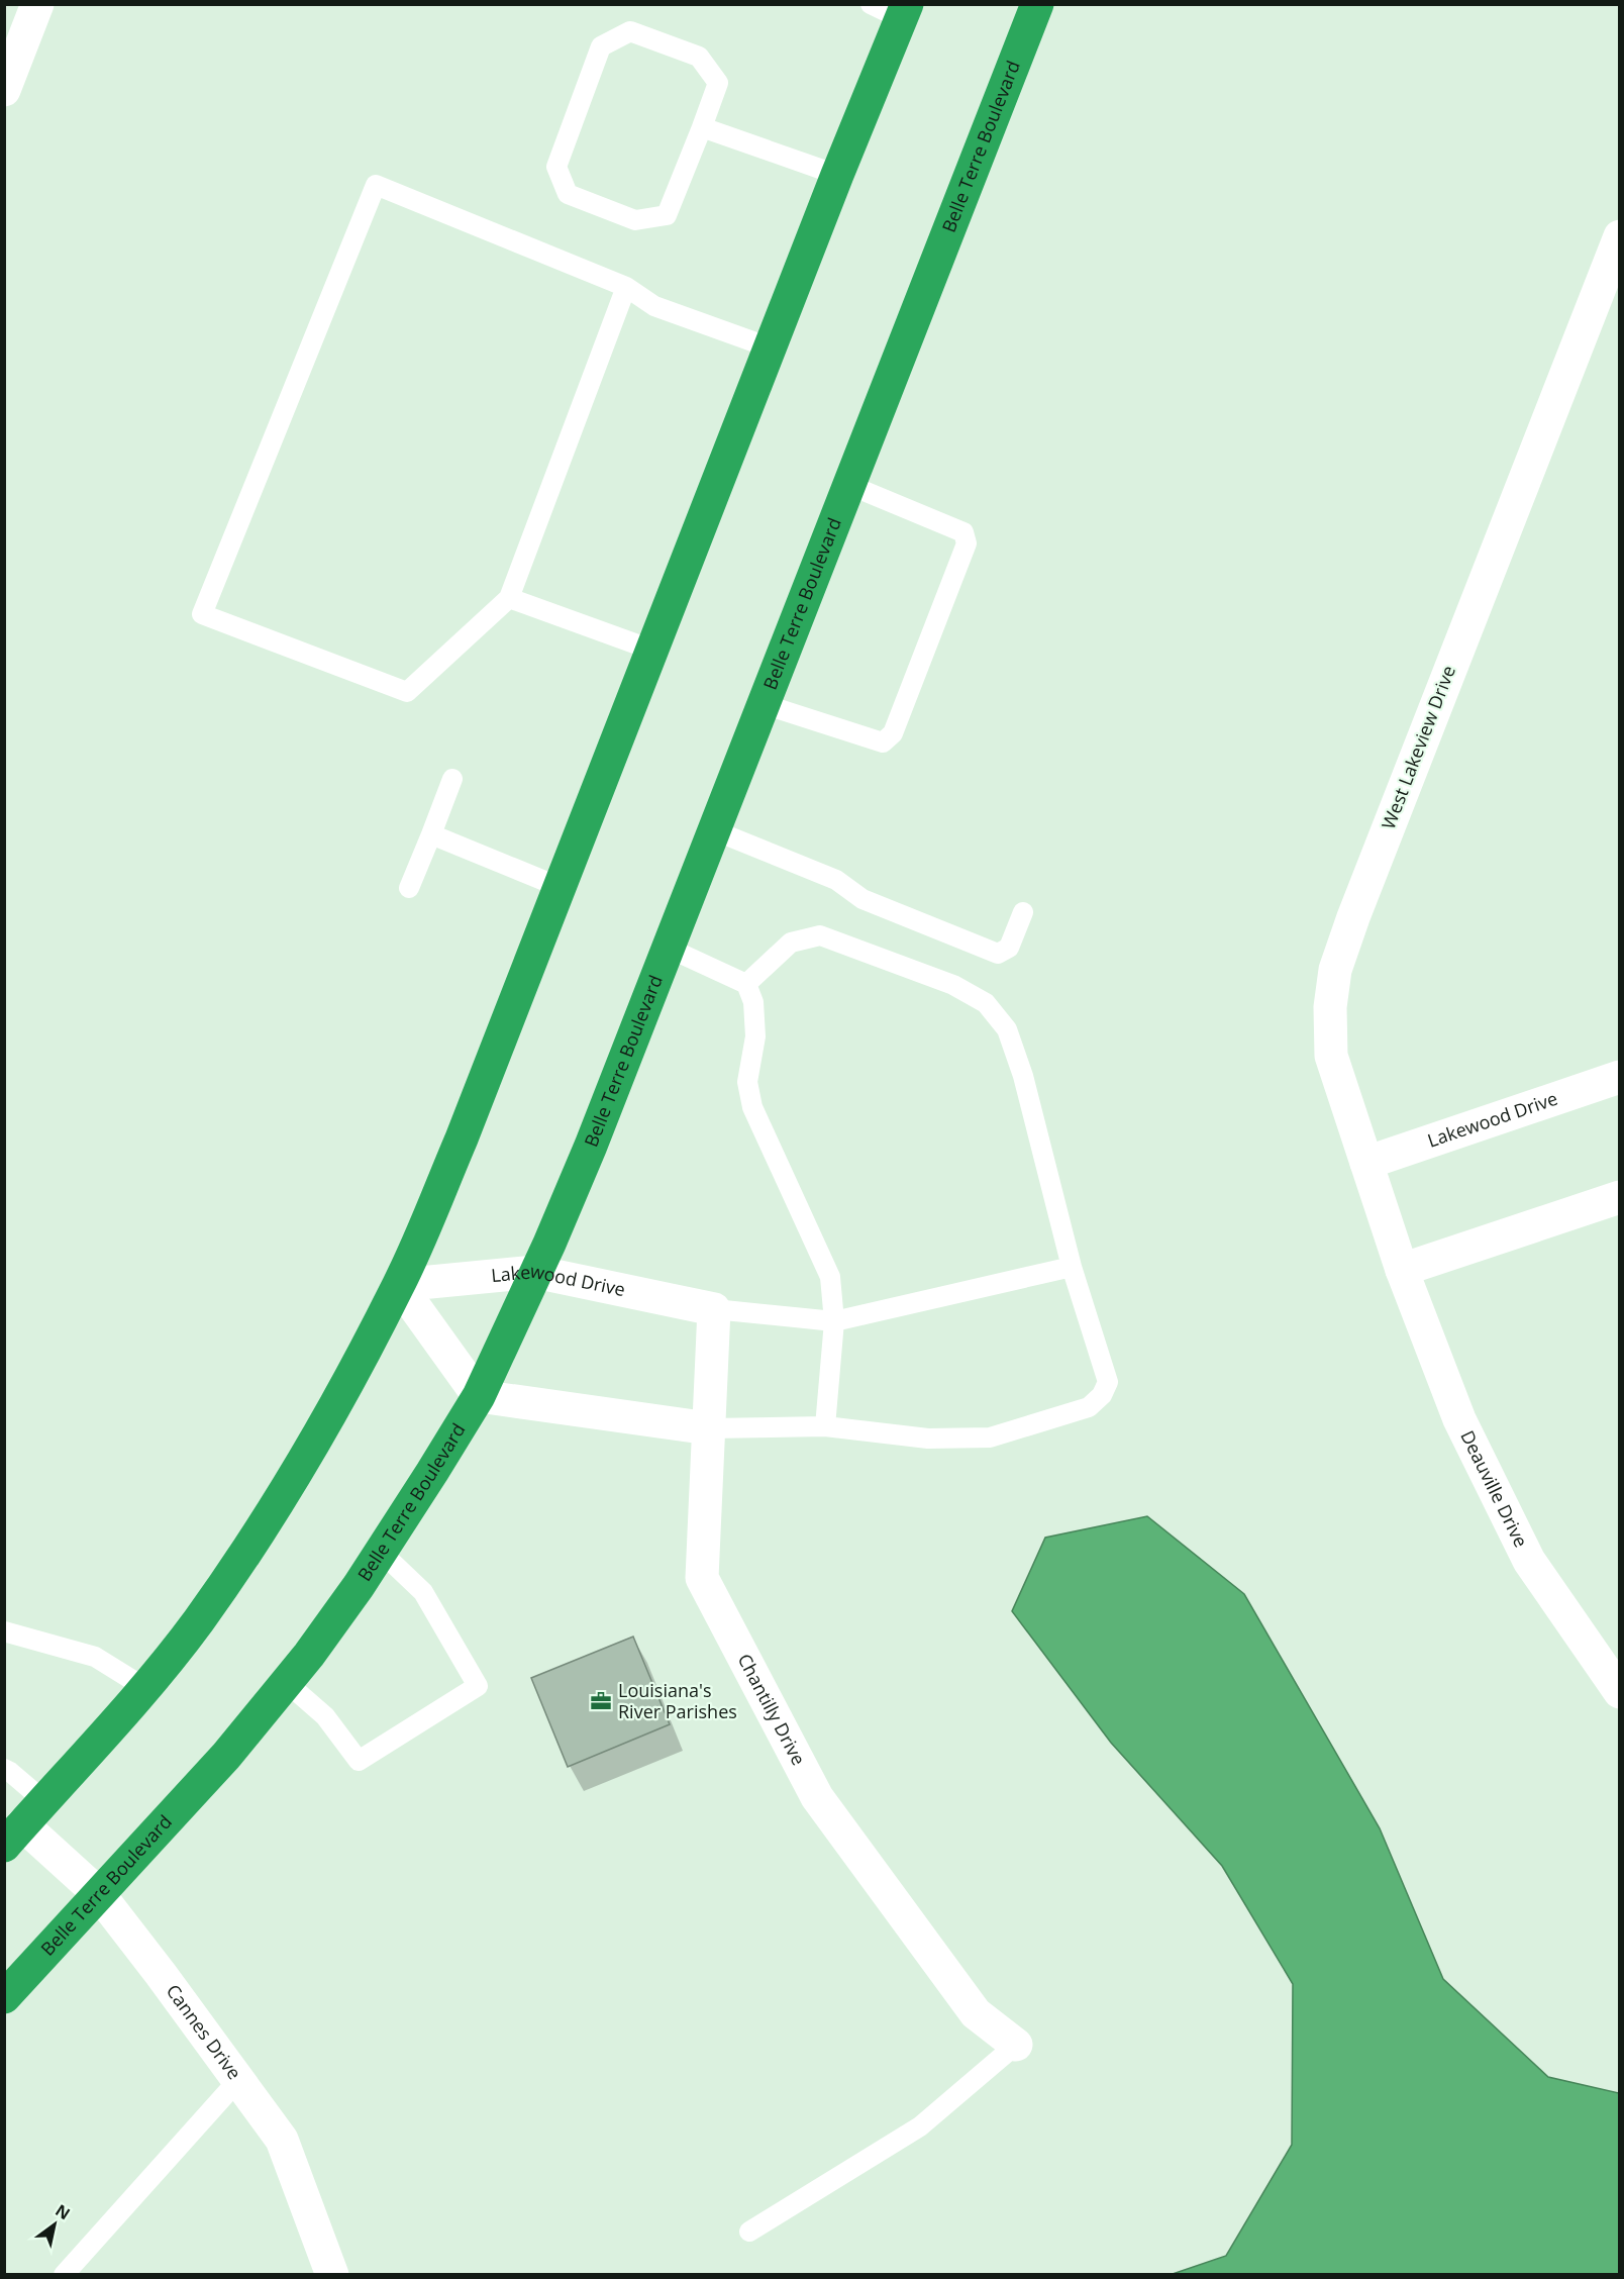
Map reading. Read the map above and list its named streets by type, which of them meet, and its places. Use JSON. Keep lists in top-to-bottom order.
{
  "streets": {
    "highway": ["Belle Terre Boulevard"],
    "street": [
      "West Lakeview Drive",
      "Lakewood Drive",
      "Deauville Drive",
      "Chantilly Drive",
      "Cannes Drive"
    ]
  },
  "crossings": [
    ["Belle Terre Boulevard", "Lakewood Drive"],
    ["Belle Terre Boulevard", "Cannes Drive"],
    ["West Lakeview Drive", "Lakewood Drive"],
    ["West Lakeview Drive", "Deauville Drive"],
    ["Lakewood Drive", "Chantilly Drive"]
  ],
  "places": {
    "office": ["Louisiana's River Parishes"]
  },
  "north": "top right"
}
